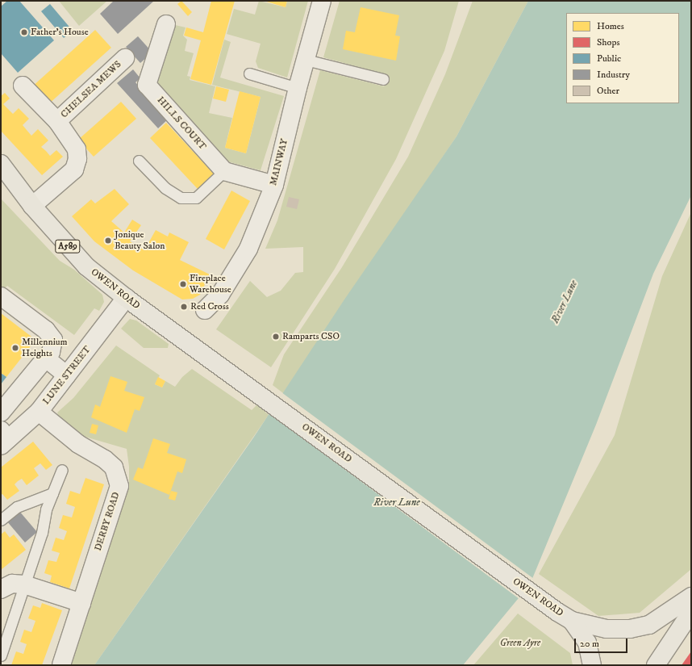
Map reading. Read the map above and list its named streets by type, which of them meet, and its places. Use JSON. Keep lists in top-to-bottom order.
{
  "streets": {
    "main road": ["A589", "OWEN ROAD"],
    "street": [
      "CHELSEA MEWS",
      "HILLS COURT",
      "MAINWAY",
      "LUNE STREET",
      "DERBY ROAD"
    ]
  },
  "crossings": [
    ["CHELSEA MEWS", "OWEN ROAD"],
    ["A589", "OWEN ROAD"],
    ["OWEN ROAD", "LUNE STREET"],
    ["LUNE STREET", "DERBY ROAD"]
  ],
  "water": ["River Lune"],
  "parks": ["Green Ayre"],
  "places": [
    "Father's House",
    "Jonique Beauty Salon",
    "Fireplace Warehouse",
    "Red Cross",
    "Ramparts CSO",
    "Millennium Heights"
  ],
  "legend": [
    "Homes",
    "Shops",
    "Public",
    "Industry",
    "Other"
  ],
  "scale_bar": "20 m"
}
